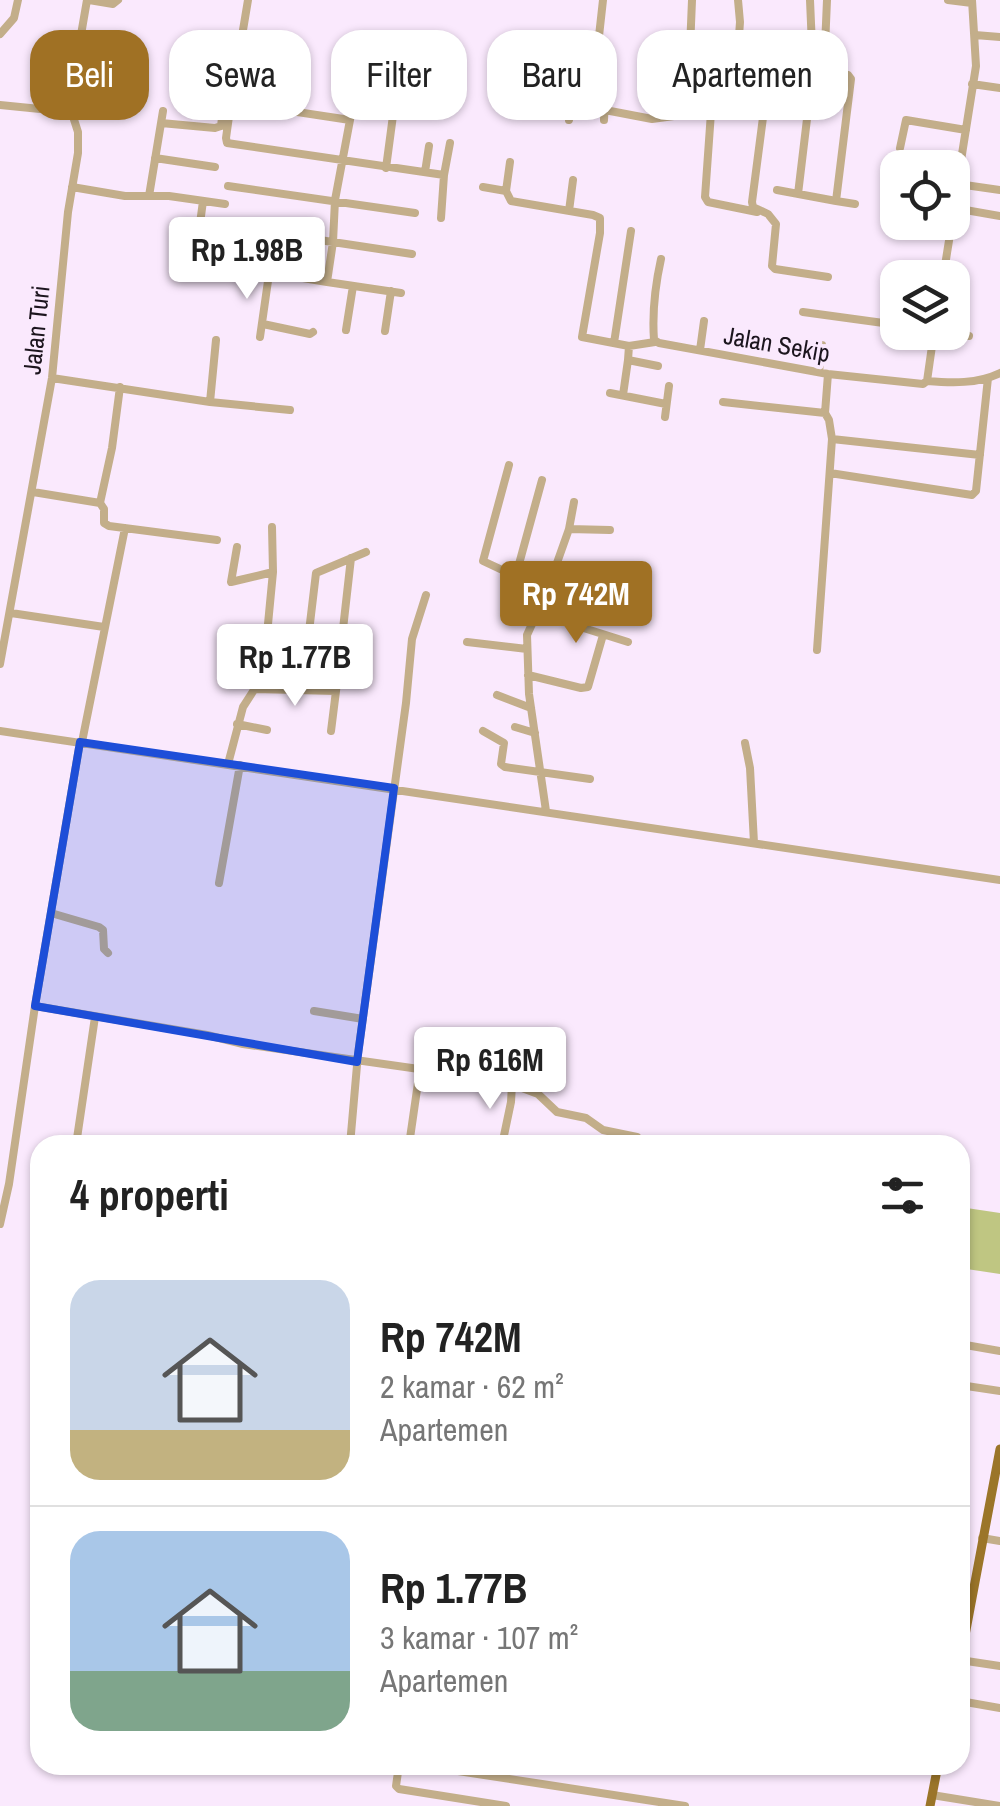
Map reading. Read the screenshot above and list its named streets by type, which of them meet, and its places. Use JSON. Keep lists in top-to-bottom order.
{
  "streets": {
    "street": ["Jalan Turi", "Jalan Sekip"]
  },
  "page": {
    "chip": [
      "Beli",
      "Sewa",
      "Filter",
      "Baru",
      "Apartemen"
    ],
    "price": [
      "Rp 1.98B",
      "Rp 742M",
      "Rp 1.77B",
      "Rp 616M"
    ],
    "heading": "4 properti",
    "list": [
      {
        "name": "Rp 742M",
        "note": "2 kamar · 62 m² · Apartemen"
      },
      {
        "name": "Rp 1.77B",
        "note": "3 kamar · 107 m² · Apartemen"
      }
    ]
  }
}
